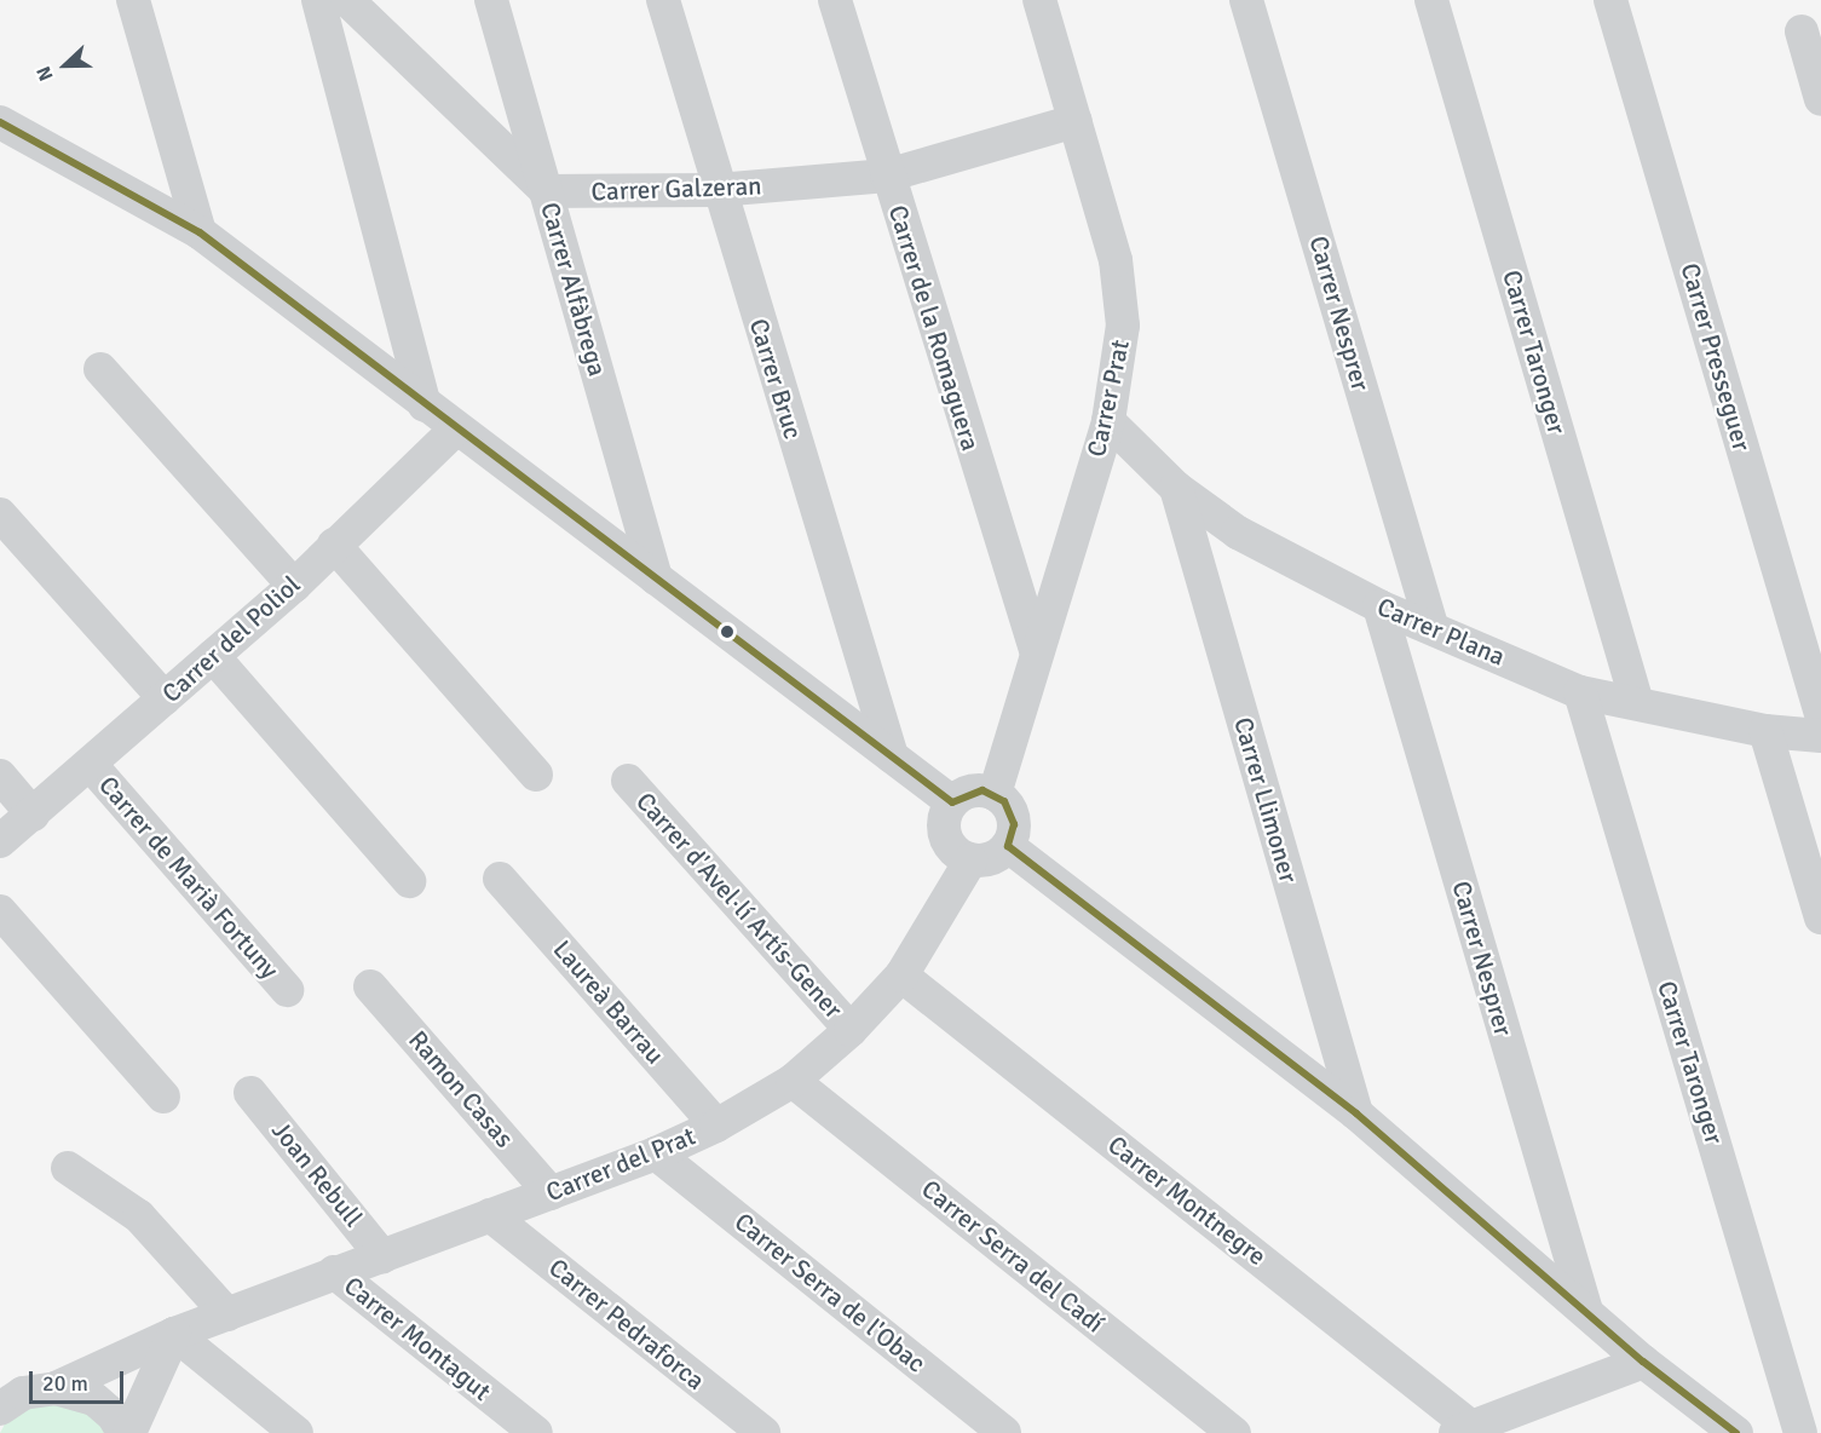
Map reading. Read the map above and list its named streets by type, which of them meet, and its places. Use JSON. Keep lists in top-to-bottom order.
{
  "streets": {
    "street": [
      "Carrer Galzeran",
      "Carrer Alfàbrega",
      "Carrer Nesprer",
      "Carrer de la Romaguera",
      "Carrer Taronger",
      "Carrer Presseguer",
      "Carrer Bruc",
      "Carrer Prat",
      "Carrer Plana",
      "Carrer del Poliol",
      "Carrer Llimoner",
      "Carrer de Marià Fortuny",
      "Carrer d'Avel·lí Artís-Gener",
      "Laureà Barrau",
      "Ramon Casas",
      "Carrer del Prat",
      "Joan Rebull",
      "Carrer Montnegre",
      "Carrer Serra del Cadí",
      "Carrer Serra de l'Obac",
      "Carrer Pedraforca",
      "Carrer Montagut"
    ]
  },
  "crossings": [
    ["Carrer Galzeran", "Carrer Alfàbrega"],
    ["Carrer Galzeran", "Carrer de la Romaguera"],
    ["Carrer Galzeran", "Carrer Bruc"],
    ["Carrer Galzeran", "Carrer Prat"],
    ["Carrer Nesprer", "Carrer Plana"],
    ["Carrer de la Romaguera", "Carrer Prat"],
    ["Carrer Taronger", "Carrer Plana"],
    ["Carrer Prat", "Carrer Plana"],
    ["Carrer Prat", "Carrer del Prat"],
    ["Carrer Plana", "Carrer Llimoner"],
    ["Carrer del Poliol", "Carrer de Marià Fortuny"],
    ["Carrer d'Avel·lí Artís-Gener", "Carrer del Prat"],
    ["Laureà Barrau", "Carrer del Prat"],
    ["Ramon Casas", "Carrer del Prat"],
    ["Carrer del Prat", "Joan Rebull"],
    ["Carrer del Prat", "Carrer Montnegre"],
    ["Carrer del Prat", "Carrer Serra del Cadí"],
    ["Carrer del Prat", "Carrer Serra de l'Obac"],
    ["Carrer del Prat", "Carrer Pedraforca"],
    ["Carrer del Prat", "Carrer Montagut"]
  ],
  "scale_bar": "20 m",
  "north": "left"
}
